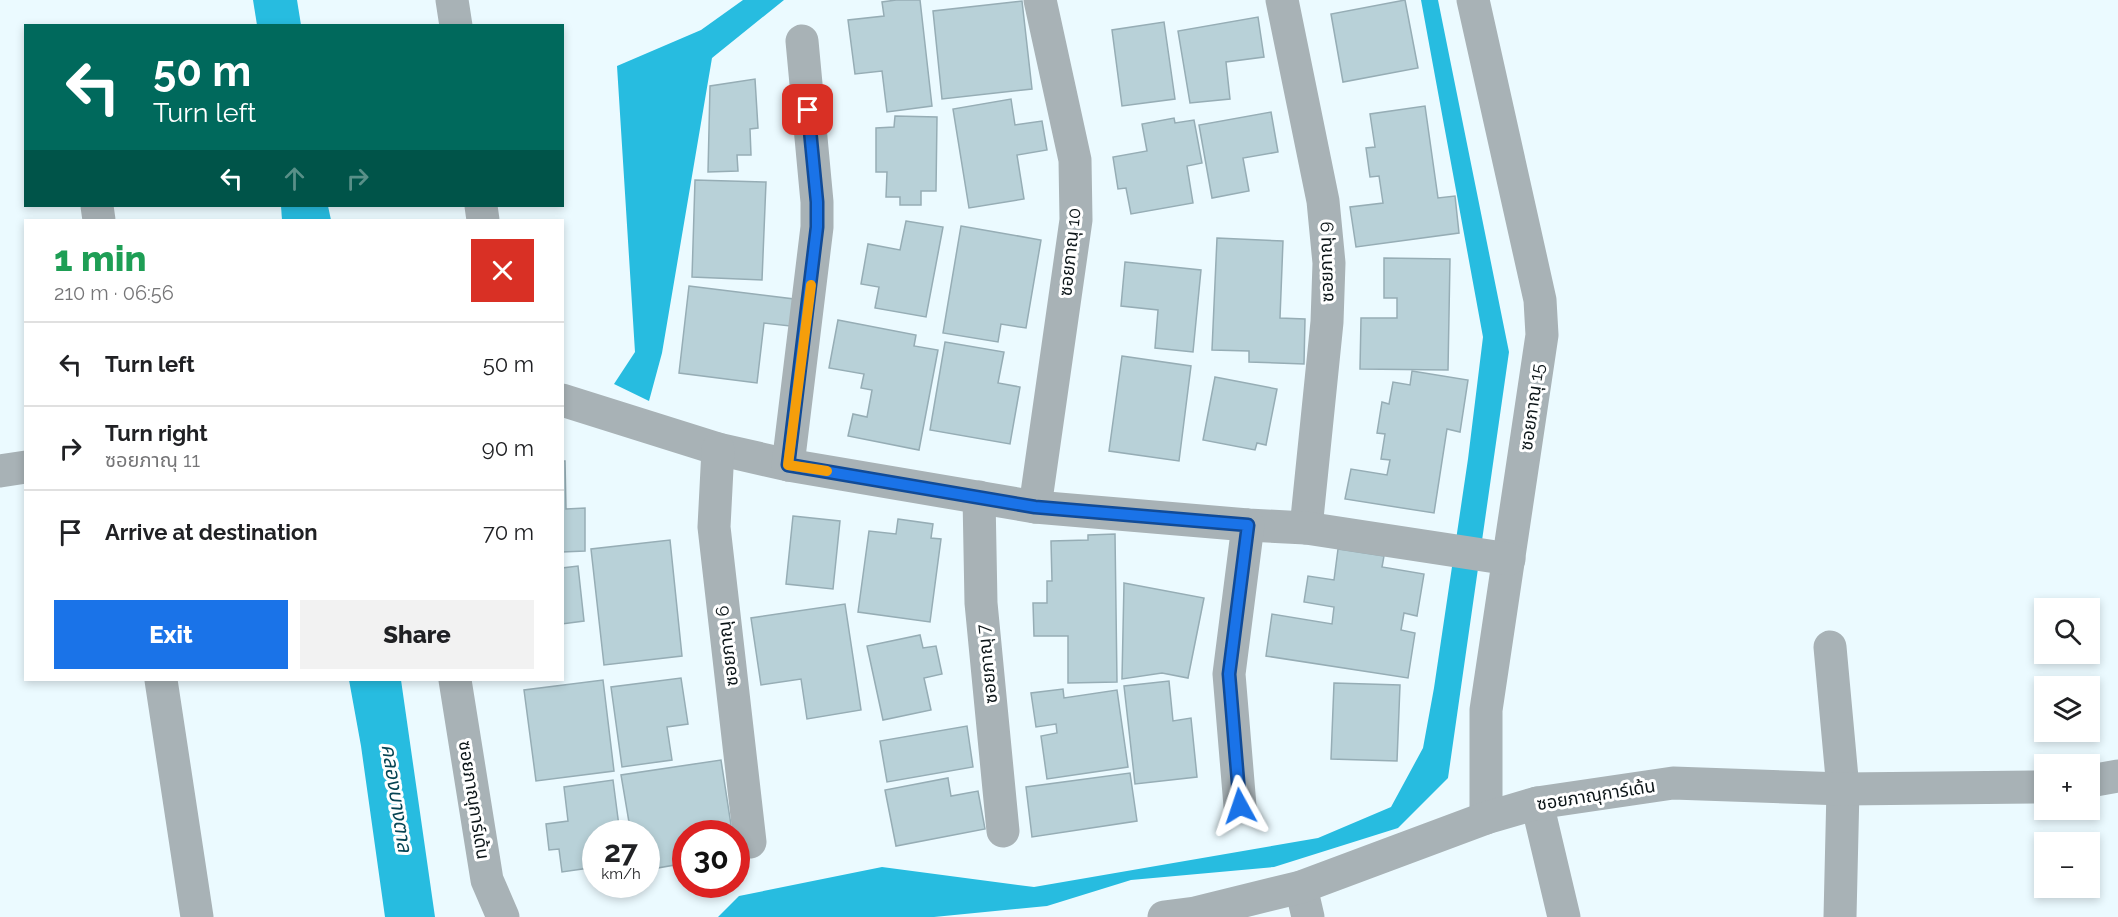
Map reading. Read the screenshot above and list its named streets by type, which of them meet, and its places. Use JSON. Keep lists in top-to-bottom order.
{
  "streets": {
    "street": [
      "ซอยภาณุ 10",
      "ซอยภาณุ 9",
      "ซอยภาณุ 15",
      "ซอยภาณุ 6",
      "ซอยภาณุ 7",
      "ซอยภาณุการ์เด้น"
    ]
  },
  "crossings": [
    ["ซอยภาณุ 15", "ซอยภาณุการ์เด้น"]
  ],
  "water": ["คลองบางตาล"],
  "page": {
    "turn": ["50 m", "Turn left"],
    "heading": ["1 min", "210 m · 06:56"],
    "list": [
      {
        "name": "Turn left",
        "value": "50 m"
      },
      {
        "name": "Turn right",
        "note": "ซอยภาณุ 11",
        "value": "90 m"
      },
      {
        "name": "Arrive at destination",
        "value": "70 m"
      }
    ],
    "buttons": ["Exit", "Share"],
    "map_buttons": ["+", "−"],
    "speed": "27 km/h",
    "limit": "30"
  }
}
